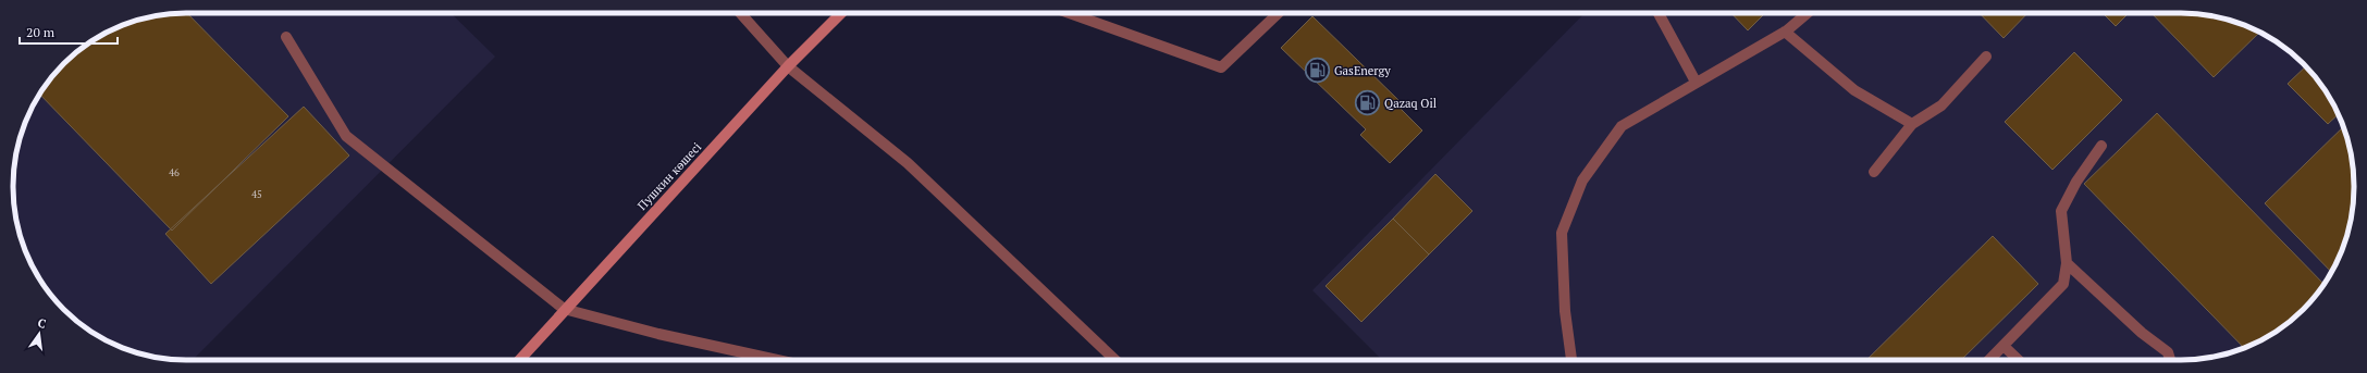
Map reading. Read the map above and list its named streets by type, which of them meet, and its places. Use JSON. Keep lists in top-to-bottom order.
{
  "streets": {
    "main road": ["Пушкин көшесі"]
  },
  "places": {
    "fuel station": ["GasEnergy", "Qazaq Oil"]
  },
  "house_numbers": ["46", "45"],
  "scale_bar": "20 m",
  "north": "top"
}
